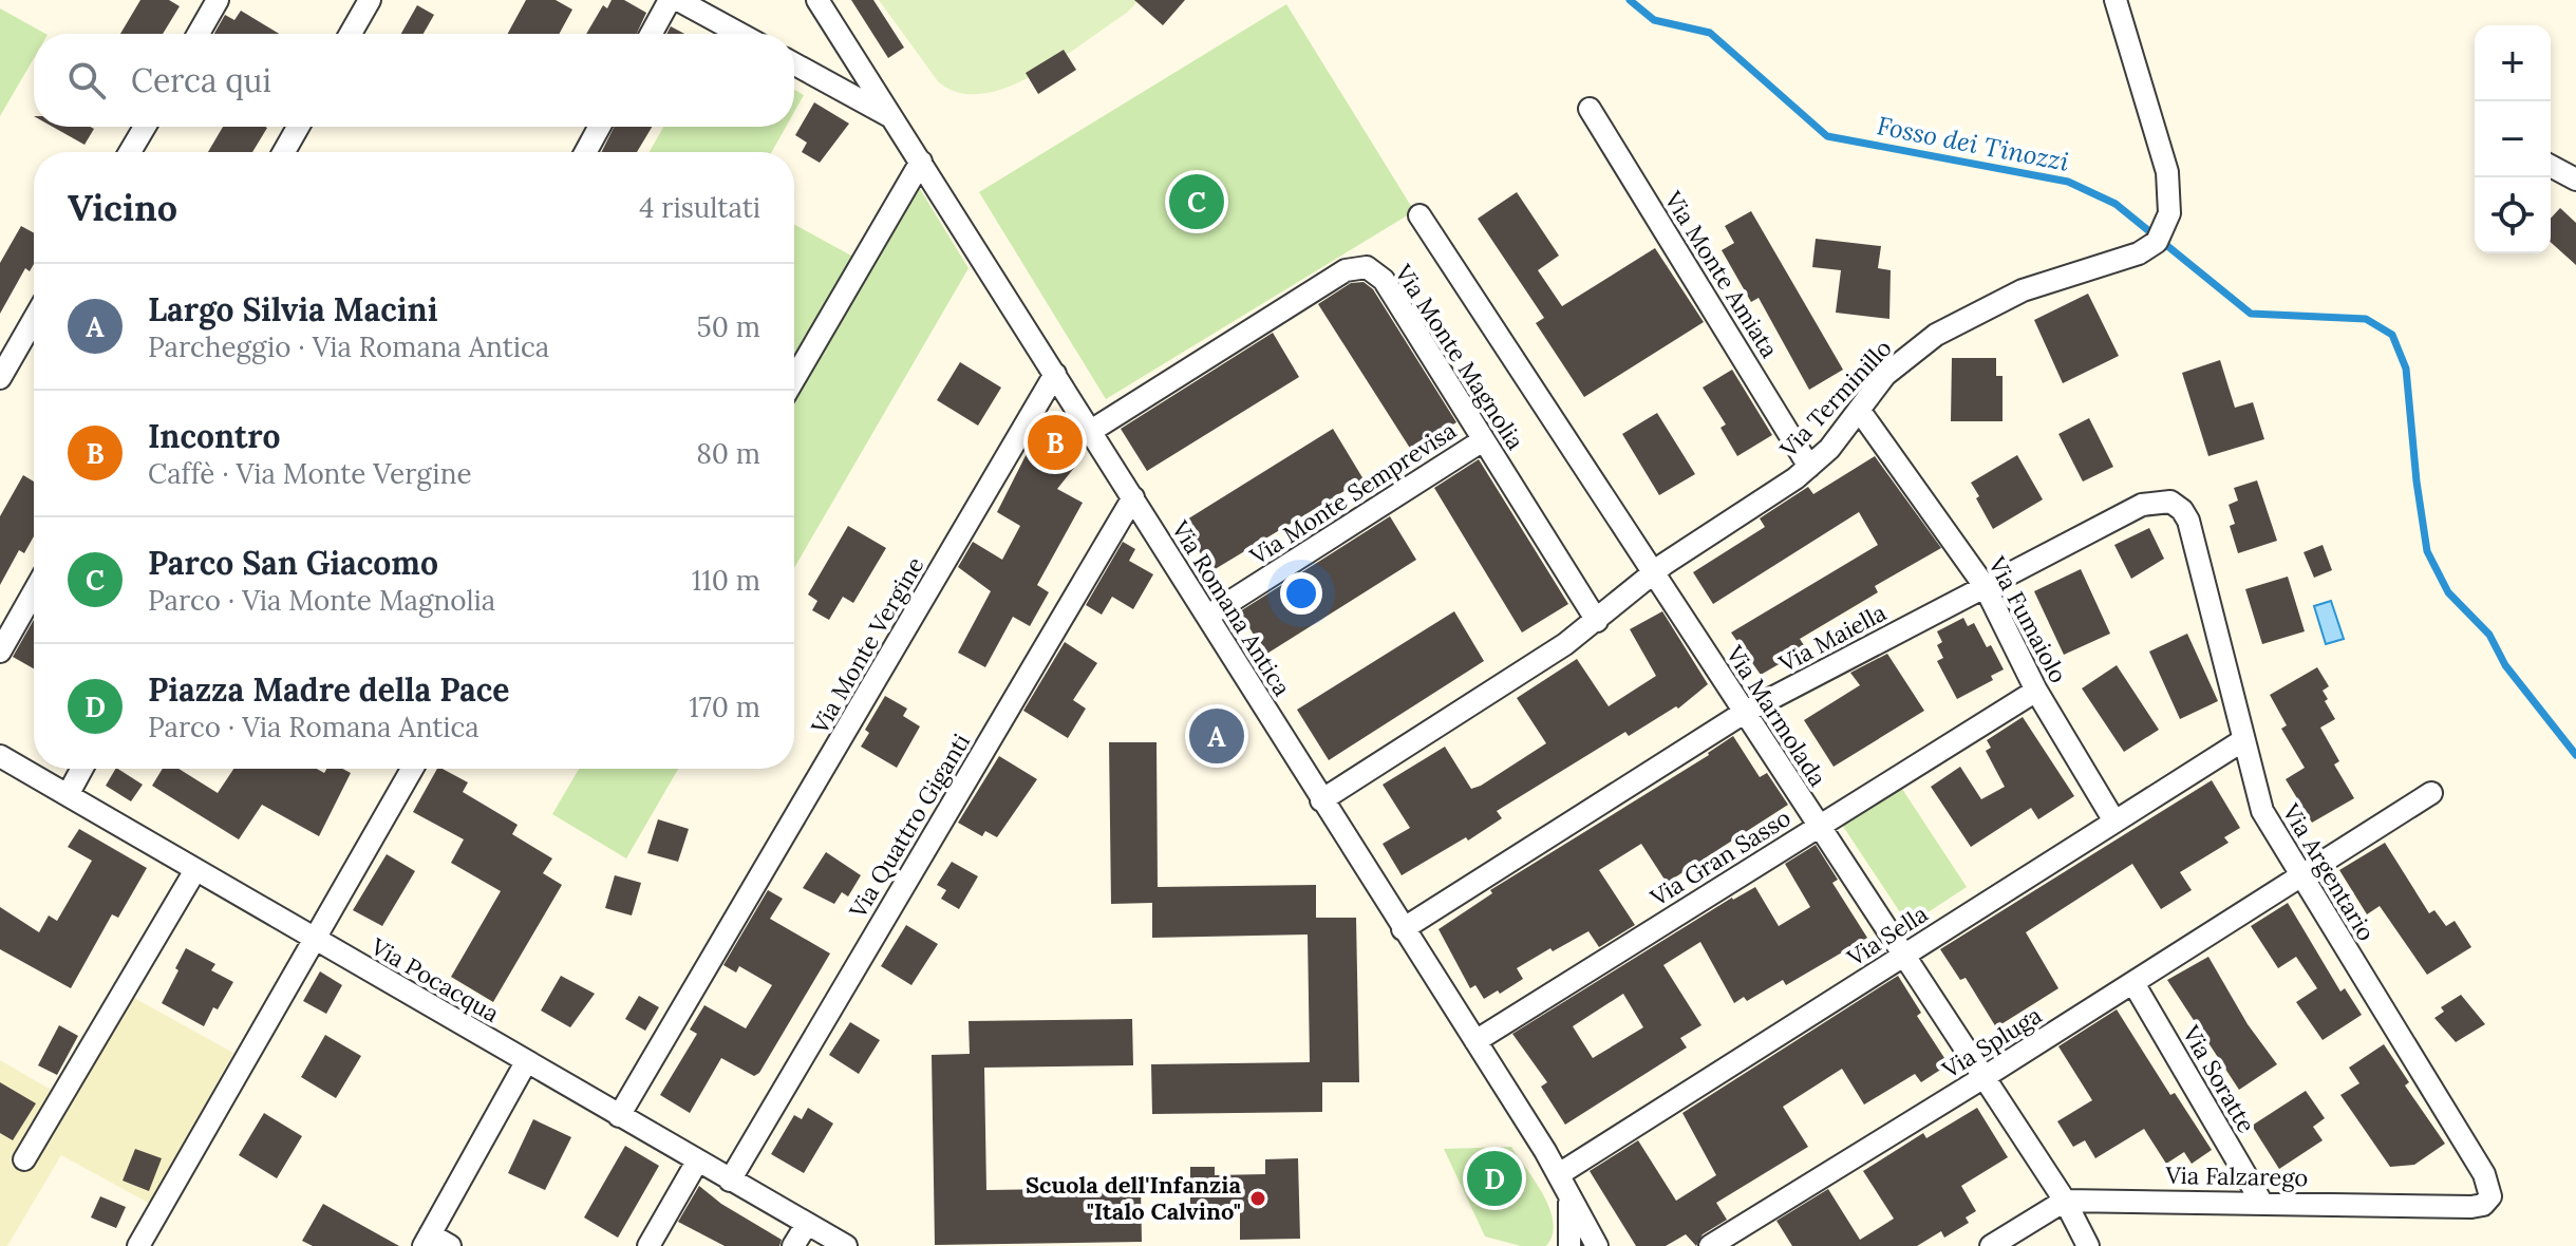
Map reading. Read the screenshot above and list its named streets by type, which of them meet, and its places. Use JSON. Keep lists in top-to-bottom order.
{
  "streets": {
    "street": [
      "Via Monte Amiata",
      "Via Monte Magnolia",
      "Via Terminillo",
      "Via Monte Semprevisa",
      "Via Romana Antica",
      "Via Fumaiolo",
      "Via Maiella",
      "Via Monte Vergine",
      "Via Marmolada",
      "Via Quattro Giganti",
      "Via Gran Sasso",
      "Via Argentario",
      "Via Sella",
      "Via Pocacqua",
      "Via Spluga",
      "Via Soratte",
      "Via Falzarego"
    ]
  },
  "crossings": [
    ["Via Monte Amiata", "Via Terminillo"],
    ["Via Monte Magnolia", "Via Terminillo"],
    ["Via Monte Magnolia", "Via Monte Semprevisa"],
    ["Via Monte Magnolia", "Via Romana Antica"],
    ["Via Terminillo", "Via Romana Antica"],
    ["Via Terminillo", "Via Fumaiolo"],
    ["Via Terminillo", "Via Marmolada"],
    ["Via Monte Semprevisa", "Via Romana Antica"],
    ["Via Romana Antica", "Via Maiella"],
    ["Via Romana Antica", "Via Monte Vergine"],
    ["Via Romana Antica", "Via Quattro Giganti"],
    ["Via Romana Antica", "Via Gran Sasso"],
    ["Via Romana Antica", "Via Sella"],
    ["Via Fumaiolo", "Via Maiella"],
    ["Via Fumaiolo", "Via Gran Sasso"],
    ["Via Fumaiolo", "Via Sella"],
    ["Via Maiella", "Via Marmolada"],
    ["Via Maiella", "Via Argentario"],
    ["Via Monte Vergine", "Via Pocacqua"],
    ["Via Marmolada", "Via Gran Sasso"],
    ["Via Marmolada", "Via Sella"],
    ["Via Marmolada", "Via Spluga"],
    ["Via Marmolada", "Via Falzarego"],
    ["Via Quattro Giganti", "Via Pocacqua"],
    ["Via Argentario", "Via Sella"],
    ["Via Argentario", "Via Spluga"],
    ["Via Argentario", "Via Falzarego"],
    ["Via Spluga", "Via Soratte"],
    ["Via Soratte", "Via Falzarego"]
  ],
  "water": ["Fosso dei Tinozzi"],
  "places": ["Scuola dell'Infanzia \"Italo Calvino\""],
  "page": {
    "map_buttons": ["+", "−"],
    "search": "Cerca qui",
    "heading": ["Vicino", "4 risultati"],
    "pins": [
      "C",
      "B",
      "A",
      "D"
    ],
    "list": [
      {
        "mark": "A",
        "name": "Largo Silvia Macini",
        "note": "Parcheggio · Via Romana Antica",
        "value": "50 m"
      },
      {
        "mark": "B",
        "name": "Incontro",
        "note": "Caffè · Via Monte Vergine",
        "value": "80 m"
      },
      {
        "mark": "C",
        "name": "Parco San Giacomo",
        "note": "Parco · Via Monte Magnolia",
        "value": "110 m"
      },
      {
        "mark": "D",
        "name": "Piazza Madre della Pace",
        "note": "Parco · Via Romana Antica",
        "value": "170 m"
      }
    ]
  }
}
